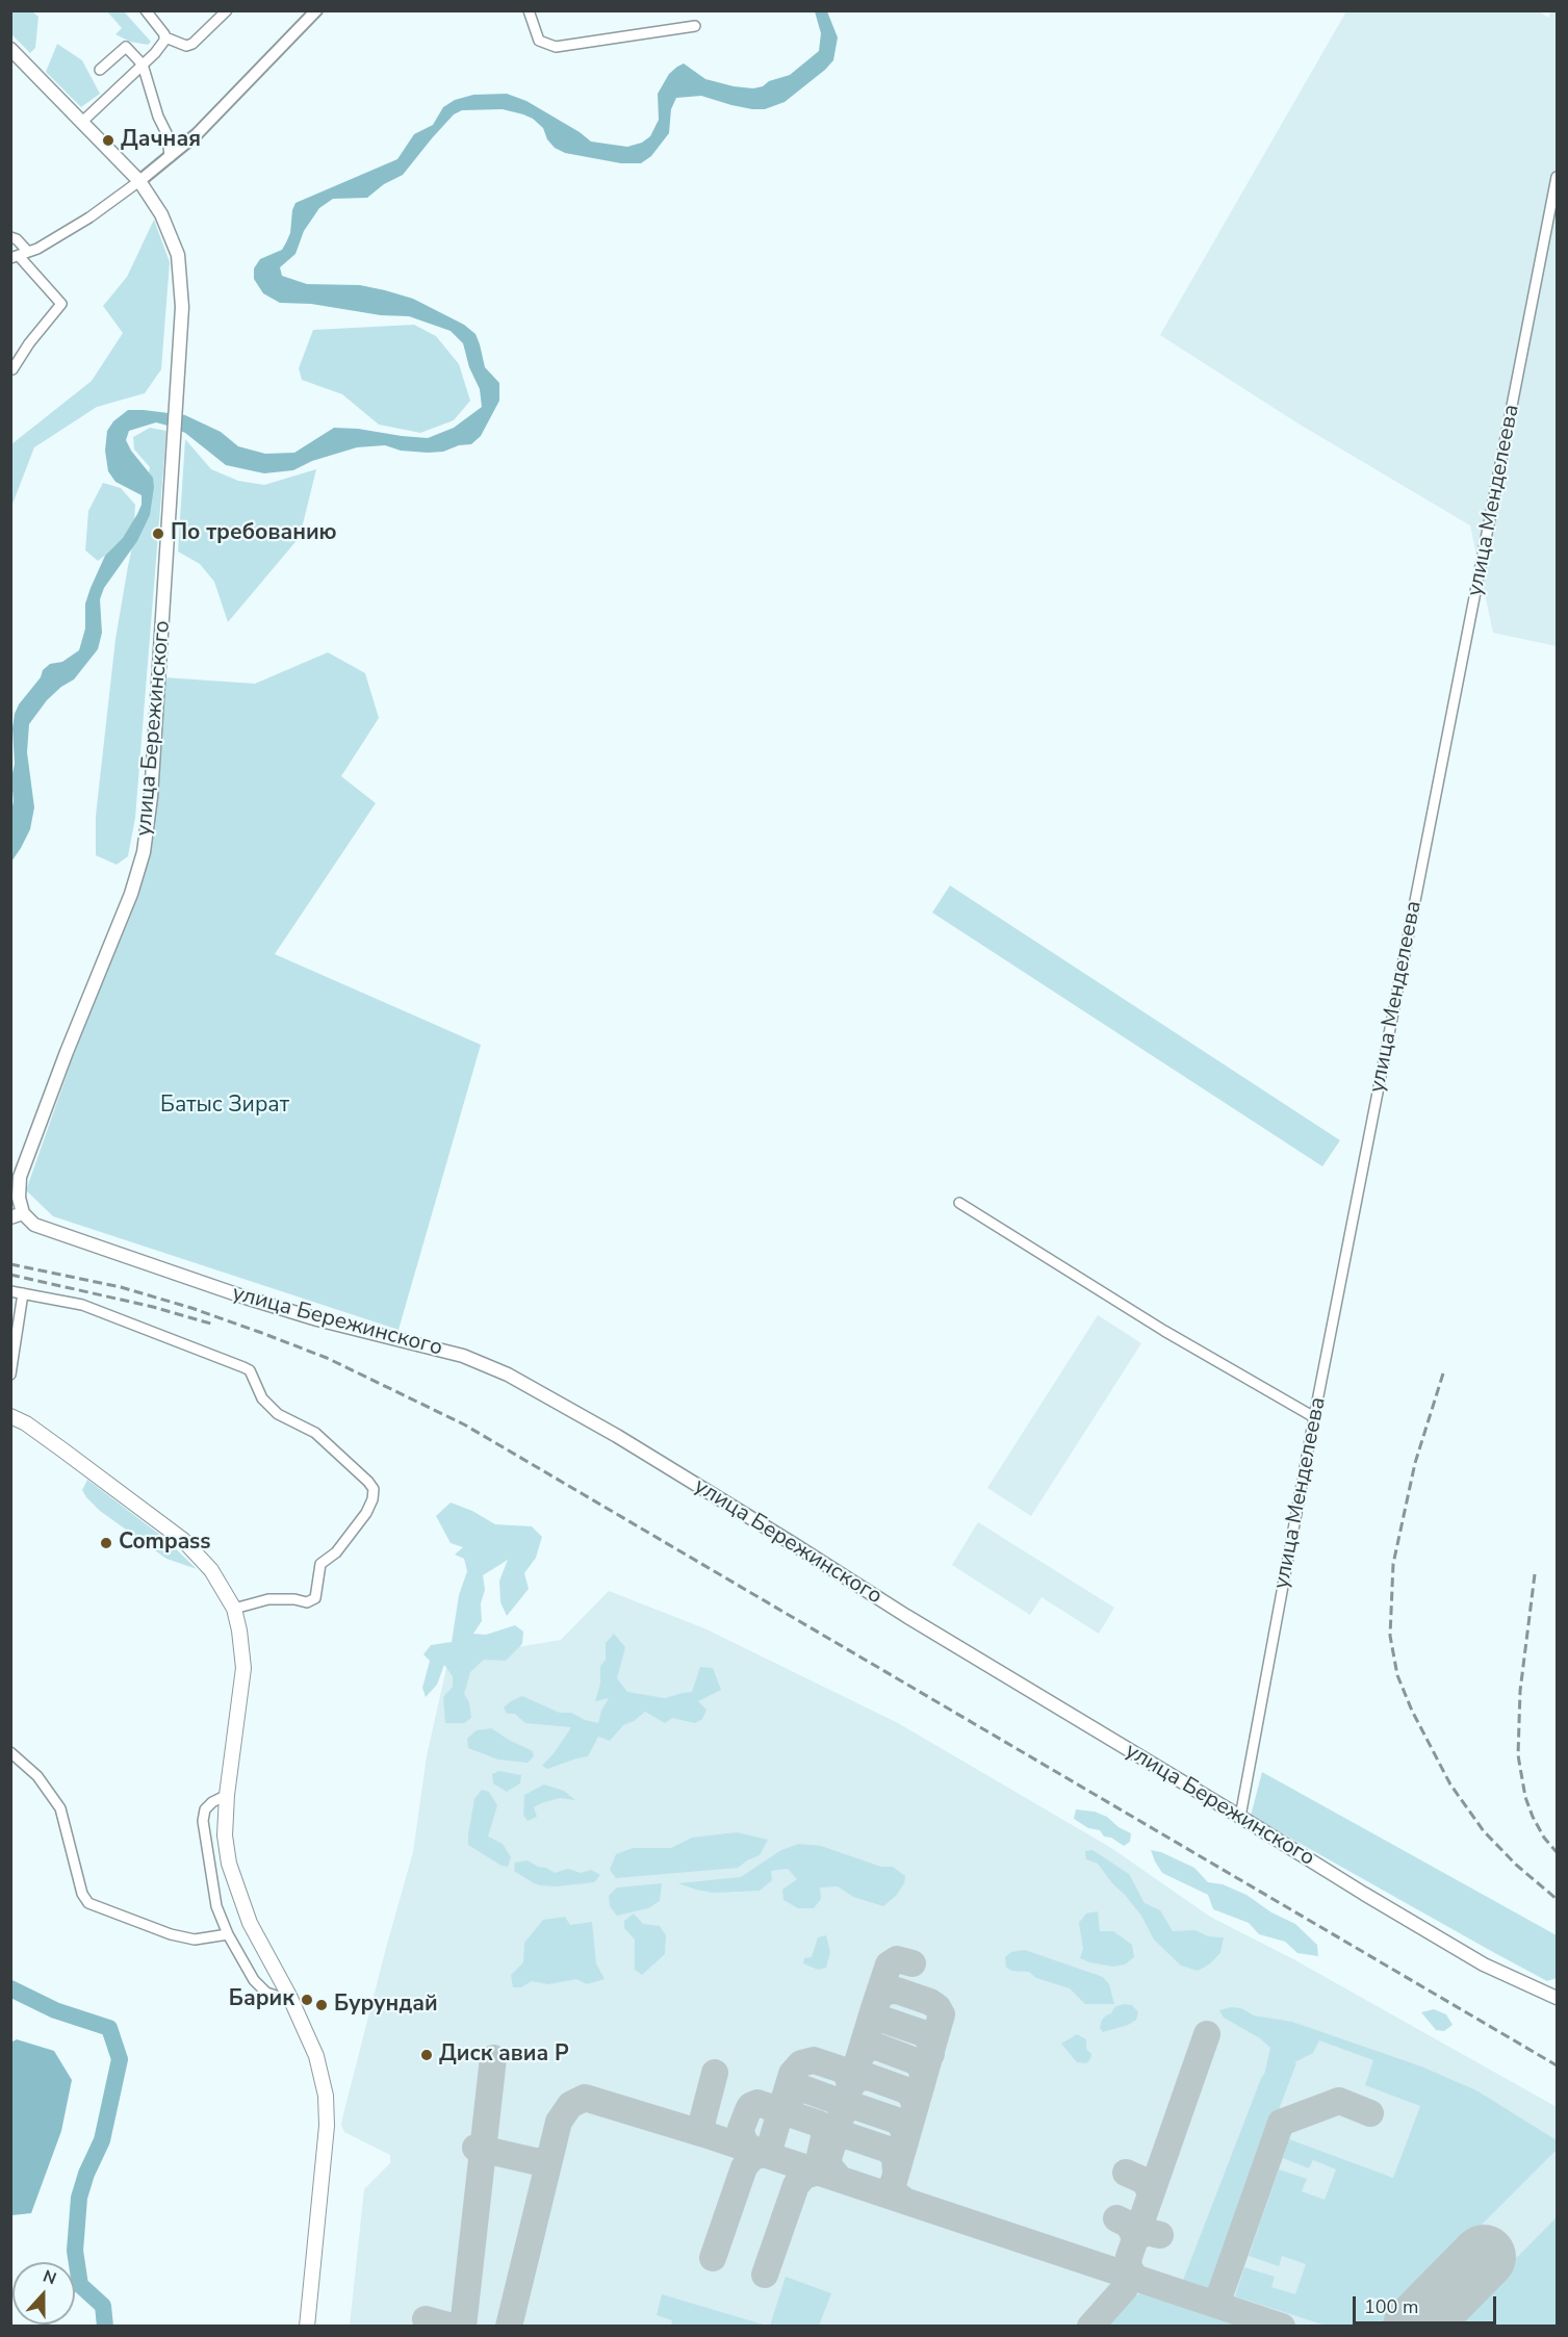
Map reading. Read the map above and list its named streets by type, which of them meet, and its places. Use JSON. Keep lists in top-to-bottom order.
{
  "streets": {
    "main road": ["улица Бережинского"],
    "street": ["улица Менделеева"]
  },
  "crossings": [
    ["улица Менделеева", "улица Бережинского"]
  ],
  "parks": ["Батыс Зират"],
  "places": [
    "Дачная",
    "По требованию",
    "Compass",
    "Барик",
    "Бурундай",
    "Диск авиа Р"
  ],
  "scale_bar": "100 m",
  "north": "top"
}
